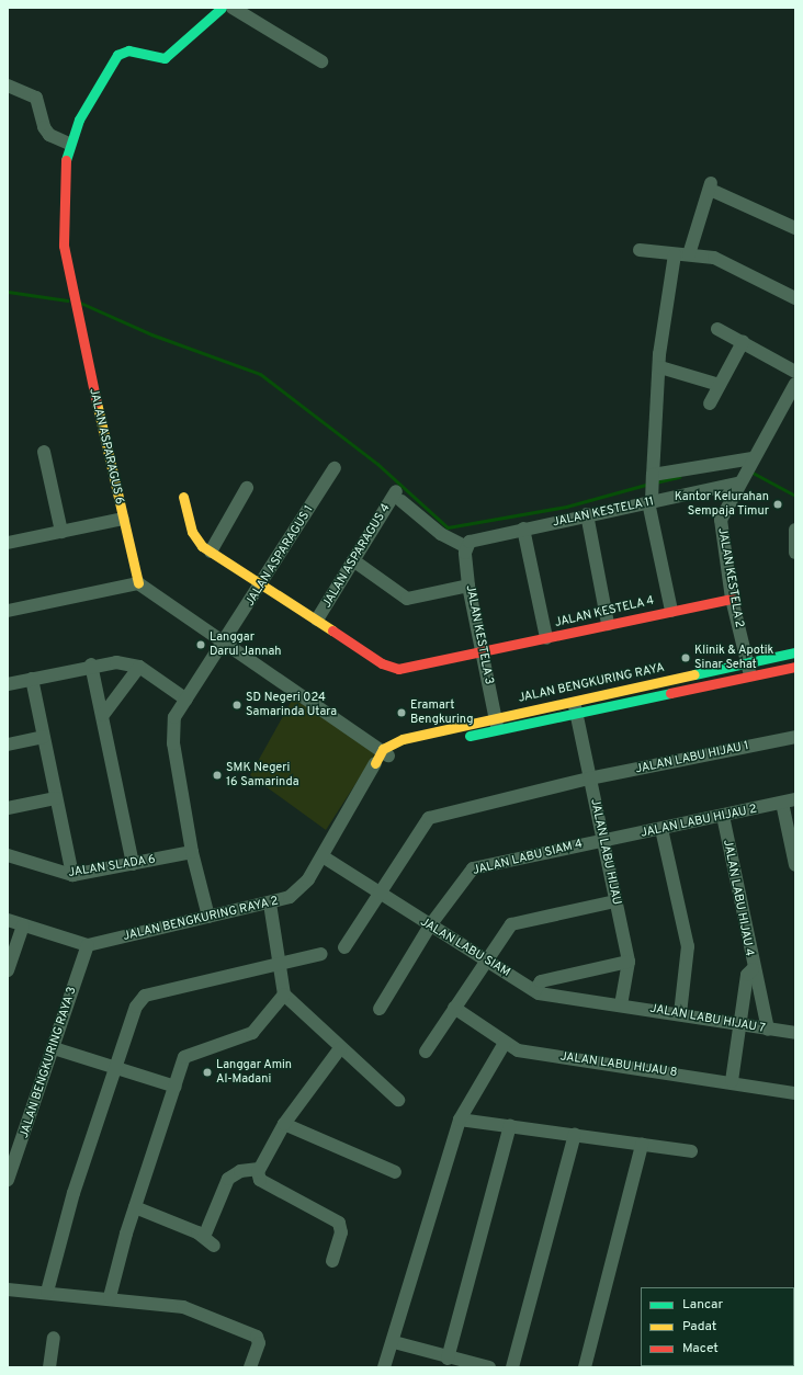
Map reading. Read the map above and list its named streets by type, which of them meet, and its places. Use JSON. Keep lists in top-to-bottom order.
{
  "streets": {
    "street": [
      "JALAN ASPARAGUS 6",
      "JALAN KESTELA 11",
      "JALAN ASPARAGUS 1",
      "JALAN ASPARAGUS 4",
      "JALAN KESTELA 2",
      "JALAN KESTELA 4",
      "JALAN KESTELA 3",
      "JALAN BENGKURING RAYA",
      "JALAN LABU HIJAU 1",
      "JALAN LABU HIJAU 2",
      "JALAN LABU HIJAU",
      "JALAN LABU SIAM 4",
      "JALAN SLADA 6",
      "JALAN LABU HIJAU 4",
      "JALAN BENGKURING RAYA 2",
      "JALAN LABU SIAM",
      "JALAN LABU HIJAU 7",
      "JALAN BENGKURING RAYA 3",
      "JALAN LABU HIJAU 8"
    ]
  },
  "crossings": [
    ["JALAN KESTELA 11", "JALAN ASPARAGUS 4"],
    ["JALAN KESTELA 11", "JALAN KESTELA 2"],
    ["JALAN KESTELA 11", "JALAN KESTELA 3"],
    ["JALAN ASPARAGUS 1", "JALAN KESTELA 4"],
    ["JALAN ASPARAGUS 1", "JALAN SLADA 6"],
    ["JALAN ASPARAGUS 1", "JALAN BENGKURING RAYA 2"],
    ["JALAN ASPARAGUS 4", "JALAN KESTELA 4"],
    ["JALAN ASPARAGUS 4", "JALAN KESTELA 3"],
    ["JALAN KESTELA 2", "JALAN KESTELA 4"],
    ["JALAN KESTELA 2", "JALAN BENGKURING RAYA"],
    ["JALAN KESTELA 4", "JALAN KESTELA 3"],
    ["JALAN KESTELA 3", "JALAN BENGKURING RAYA"],
    ["JALAN BENGKURING RAYA", "JALAN LABU HIJAU"],
    ["JALAN BENGKURING RAYA", "JALAN BENGKURING RAYA 2"],
    ["JALAN LABU HIJAU 1", "JALAN LABU HIJAU"],
    ["JALAN LABU HIJAU 1", "JALAN LABU SIAM"],
    ["JALAN LABU HIJAU 2", "JALAN LABU HIJAU"],
    ["JALAN LABU HIJAU 2", "JALAN LABU SIAM 4"],
    ["JALAN LABU HIJAU 2", "JALAN LABU HIJAU 4"],
    ["JALAN LABU HIJAU", "JALAN LABU SIAM 4"],
    ["JALAN LABU HIJAU", "JALAN LABU SIAM"],
    ["JALAN LABU HIJAU", "JALAN LABU HIJAU 7"],
    ["JALAN LABU SIAM 4", "JALAN LABU SIAM"],
    ["JALAN LABU HIJAU 4", "JALAN LABU HIJAU 7"],
    ["JALAN BENGKURING RAYA 2", "JALAN LABU SIAM"],
    ["JALAN BENGKURING RAYA 2", "JALAN BENGKURING RAYA 3"],
    ["JALAN LABU SIAM", "JALAN LABU HIJAU 7"]
  ],
  "places": [
    "Kantor Kelurahan Sempaja Timur",
    "Langgar Darul Jannah",
    "Klinik & Apotik Sinar Sehat",
    "SD Negeri 024 Samarinda Utara",
    "Eramart Bengkuring",
    "SMK Negeri 16 Samarinda",
    "Langgar Amin Al-Madani"
  ],
  "legend": ["Lancar", "Padat", "Macet"]
}
